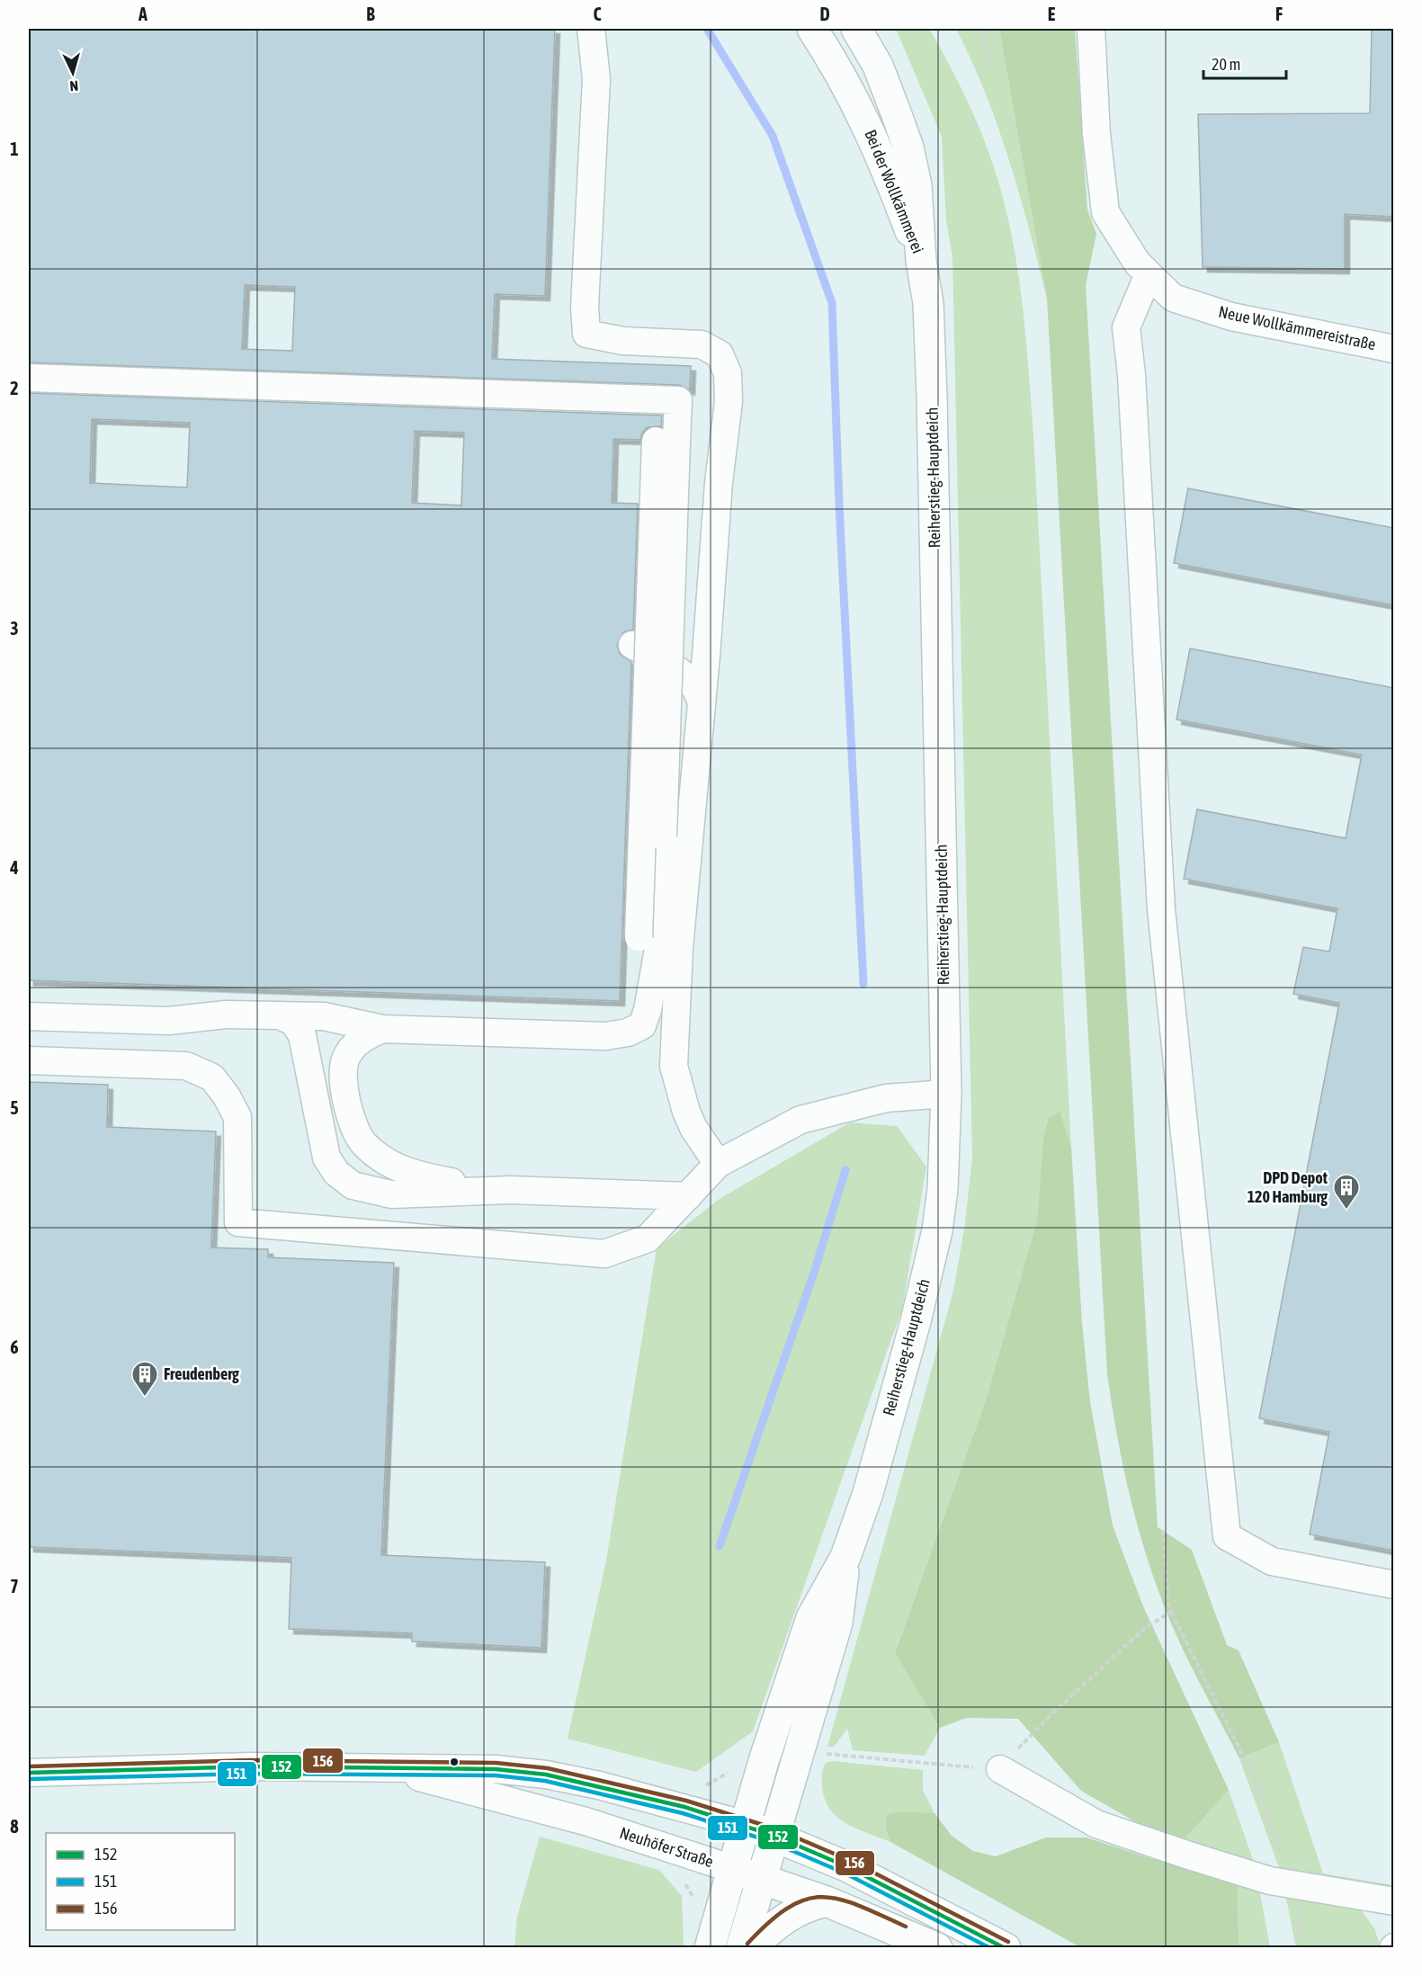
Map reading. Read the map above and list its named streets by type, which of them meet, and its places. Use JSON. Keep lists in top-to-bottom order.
{
  "streets": {
    "main road": ["Bei der Wollkämmerei", "Reiherstieg-Hauptdeich", "Neuhöfer Straße"],
    "street": ["Neue Wollkämmereistraße"]
  },
  "crossings": [
    ["Bei der Wollkämmerei", "Reiherstieg-Hauptdeich"],
    ["Reiherstieg-Hauptdeich", "Neuhöfer Straße"]
  ],
  "places": {
    "building": ["DPD Depot 120 Hamburg", "Freudenberg"]
  },
  "lines": ["transit line 156", "transit line 152", "transit line 151"],
  "legend": ["152", "151", "156"],
  "scale_bar": "20 m",
  "north": "bottom",
  "grid": {
    "columns": [
      "A",
      "B",
      "C",
      "D",
      "E",
      "F"
    ],
    "rows": [
      "1",
      "2",
      "3",
      "4",
      "5",
      "6",
      "7",
      "8"
    ]
  }
}
